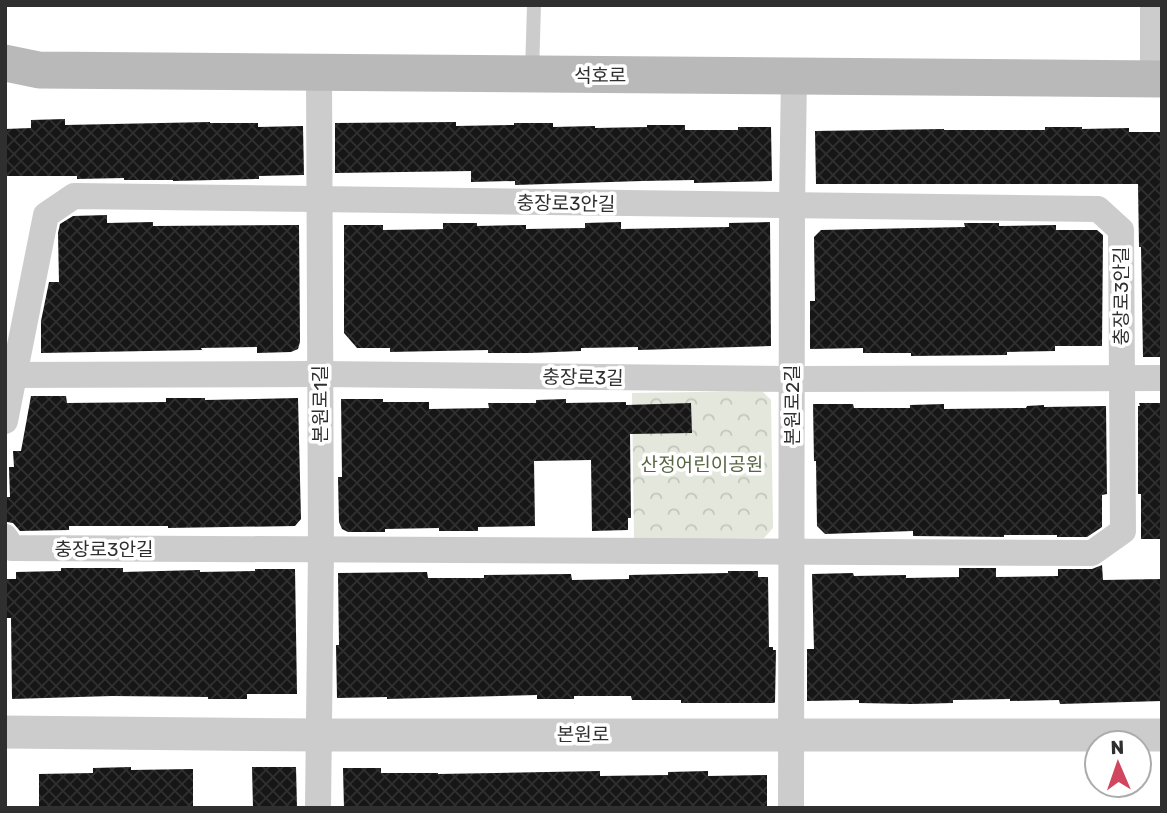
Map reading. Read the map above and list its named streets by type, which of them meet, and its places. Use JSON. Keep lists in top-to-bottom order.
{
  "streets": {
    "main road": ["석호로"],
    "street": [
      "충장로3안길",
      "충장로3길",
      "본원로1길",
      "본원로2길",
      "본원로"
    ]
  },
  "crossings": [
    ["석호로", "본원로1길"],
    ["석호로", "본원로2길"],
    ["충장로3안길", "충장로3길"],
    ["충장로3안길", "본원로1길"],
    ["충장로3안길", "본원로2길"],
    ["충장로3길", "본원로1길"],
    ["충장로3길", "본원로2길"],
    ["본원로1길", "본원로"],
    ["본원로2길", "본원로"]
  ],
  "parks": ["산정어린이공원"],
  "north": "top"
}
